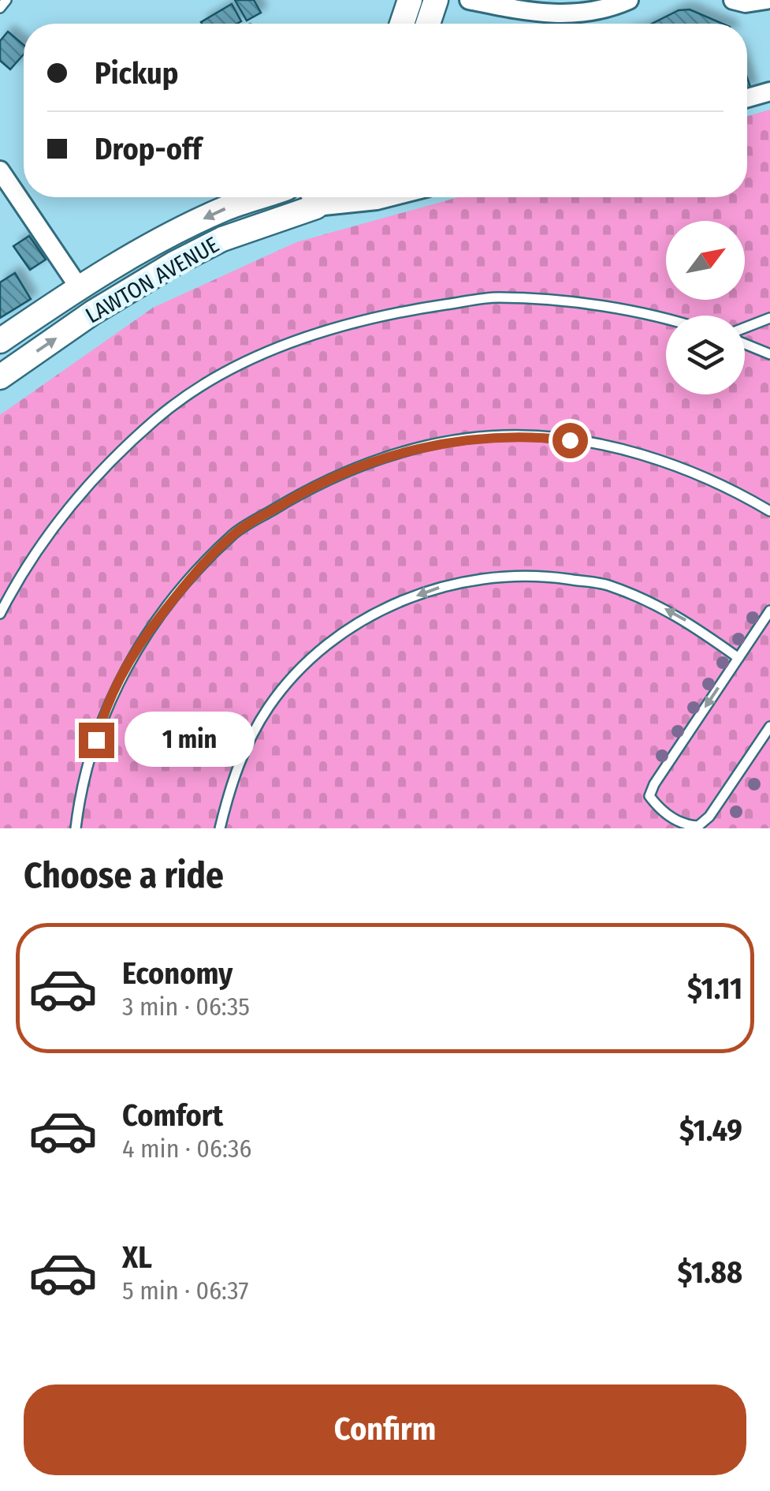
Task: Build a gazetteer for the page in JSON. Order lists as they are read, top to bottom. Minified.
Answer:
{"streets":{"main road":["LAWTON AVENUE"]},"north":"top right","page":{"banner":["Pickup","Drop-off"],"bubble":"1 min","heading":"Choose a ride","list":[{"name":"Economy","note":"3 min · 06:35","value":"$1.11"},{"name":"Comfort","note":"4 min · 06:36","value":"$1.49"},{"name":"XL","note":"5 min · 06:37","value":"$1.88"}],"buttons":"Confirm"}}
